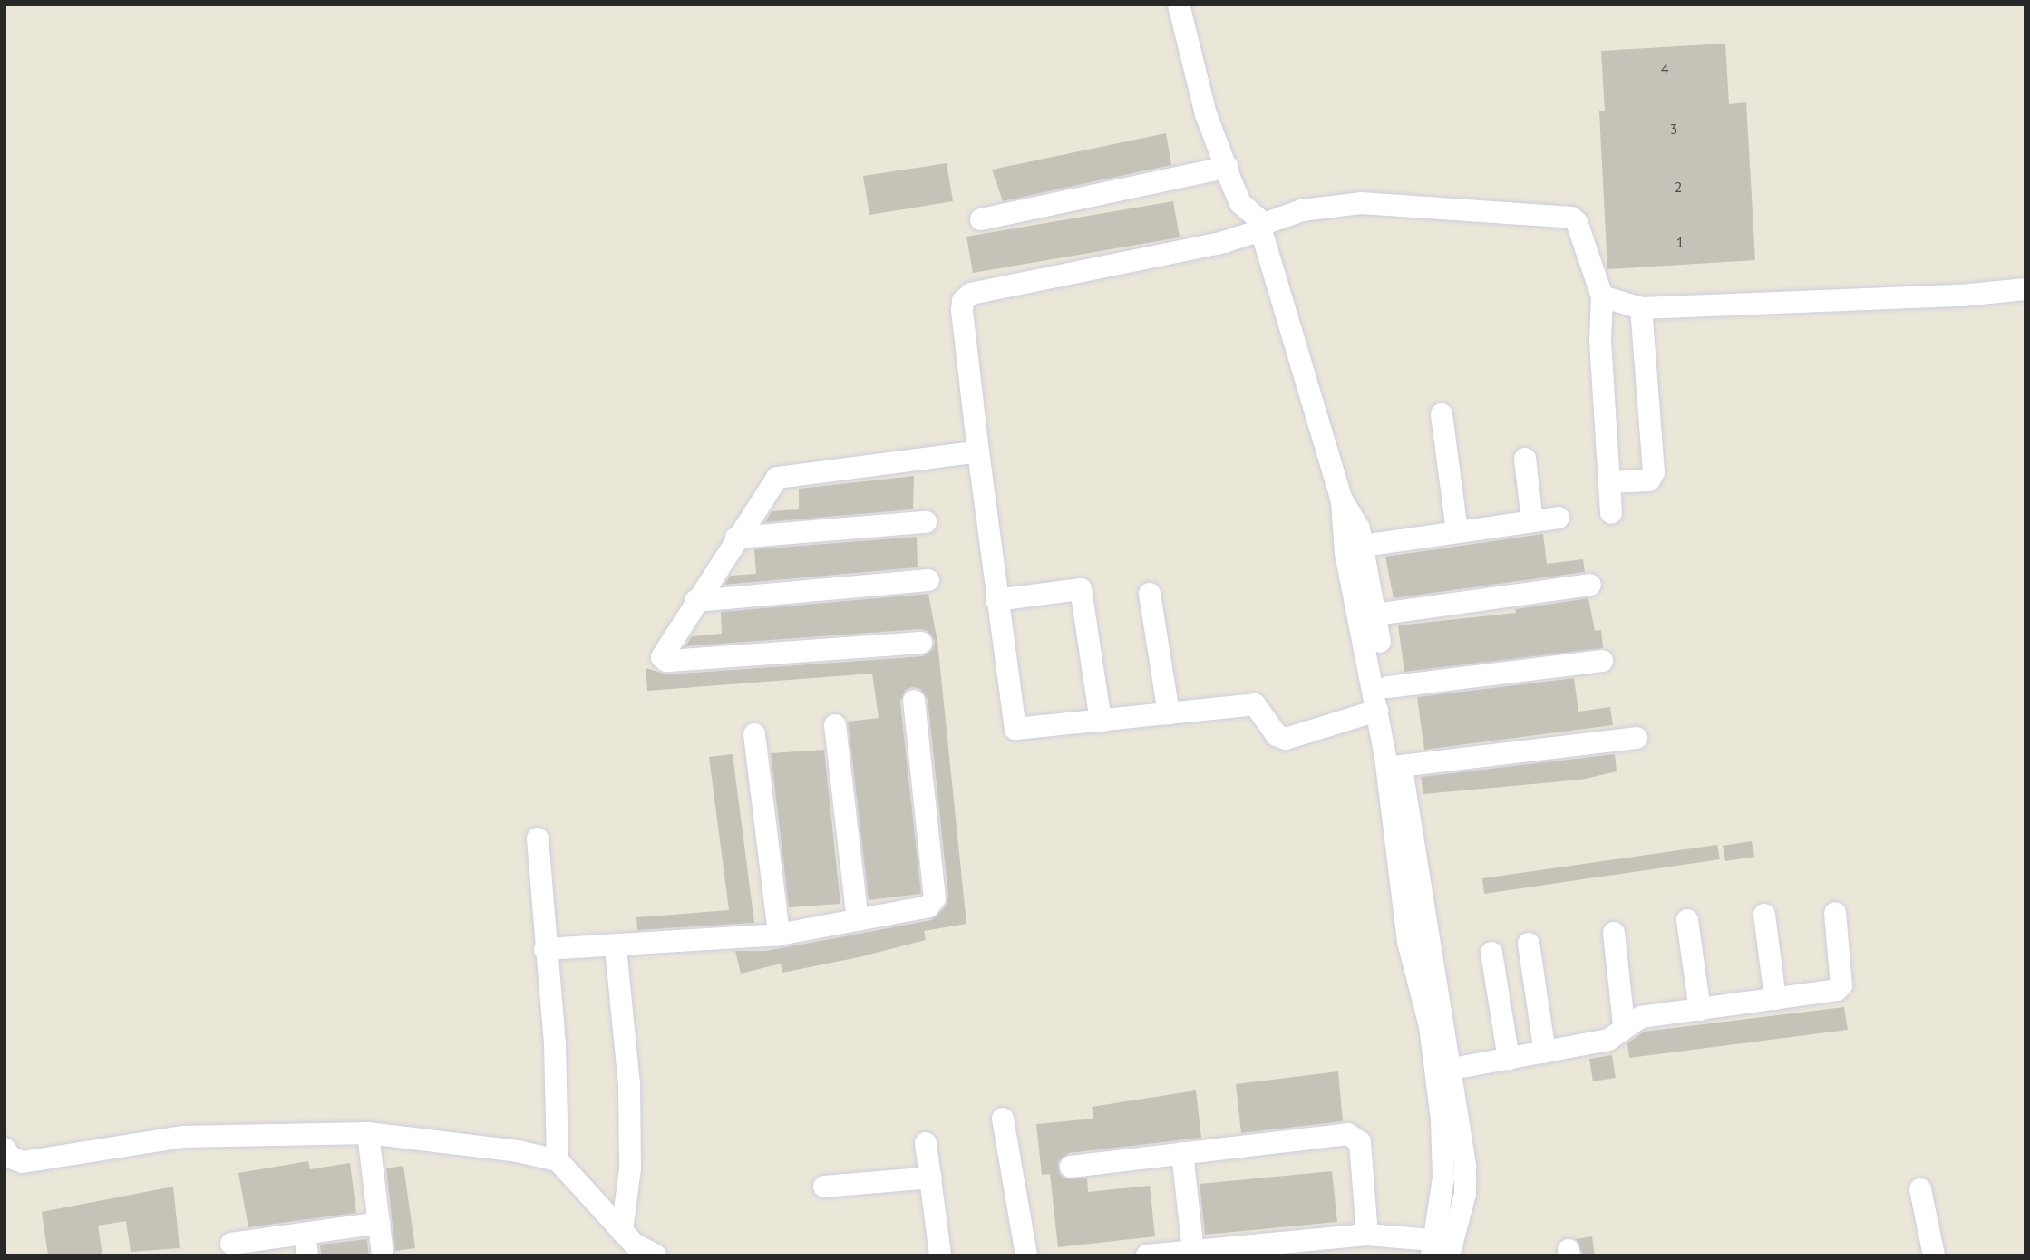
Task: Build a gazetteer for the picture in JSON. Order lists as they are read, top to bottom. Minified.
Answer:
{"house_numbers":["4","3","2","1"]}
